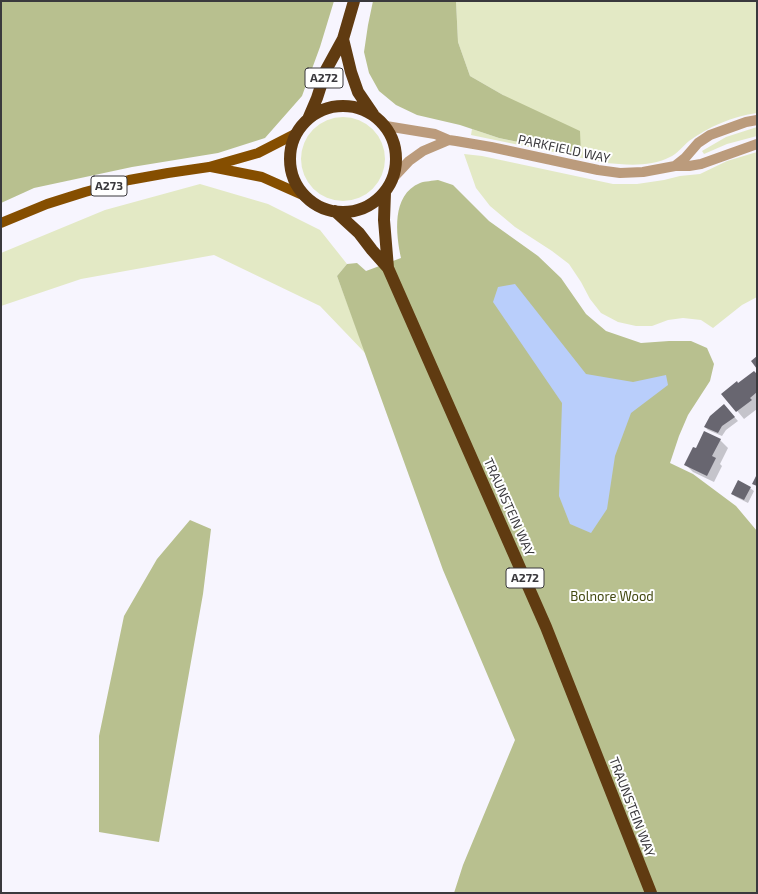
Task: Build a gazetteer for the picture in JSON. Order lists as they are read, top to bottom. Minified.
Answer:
{"streets":{"highway":["A272","TRAUNSTEIN WAY"],"main road":["A273"],"street":["PARKFIELD WAY"]},"crossings":[["A272","PARKFIELD WAY"],["A272","A273"],["A272","TRAUNSTEIN WAY"],["PARKFIELD WAY","A273"],["PARKFIELD WAY","TRAUNSTEIN WAY"],["A273","TRAUNSTEIN WAY"]],"parks":["Bolnore Wood"]}
